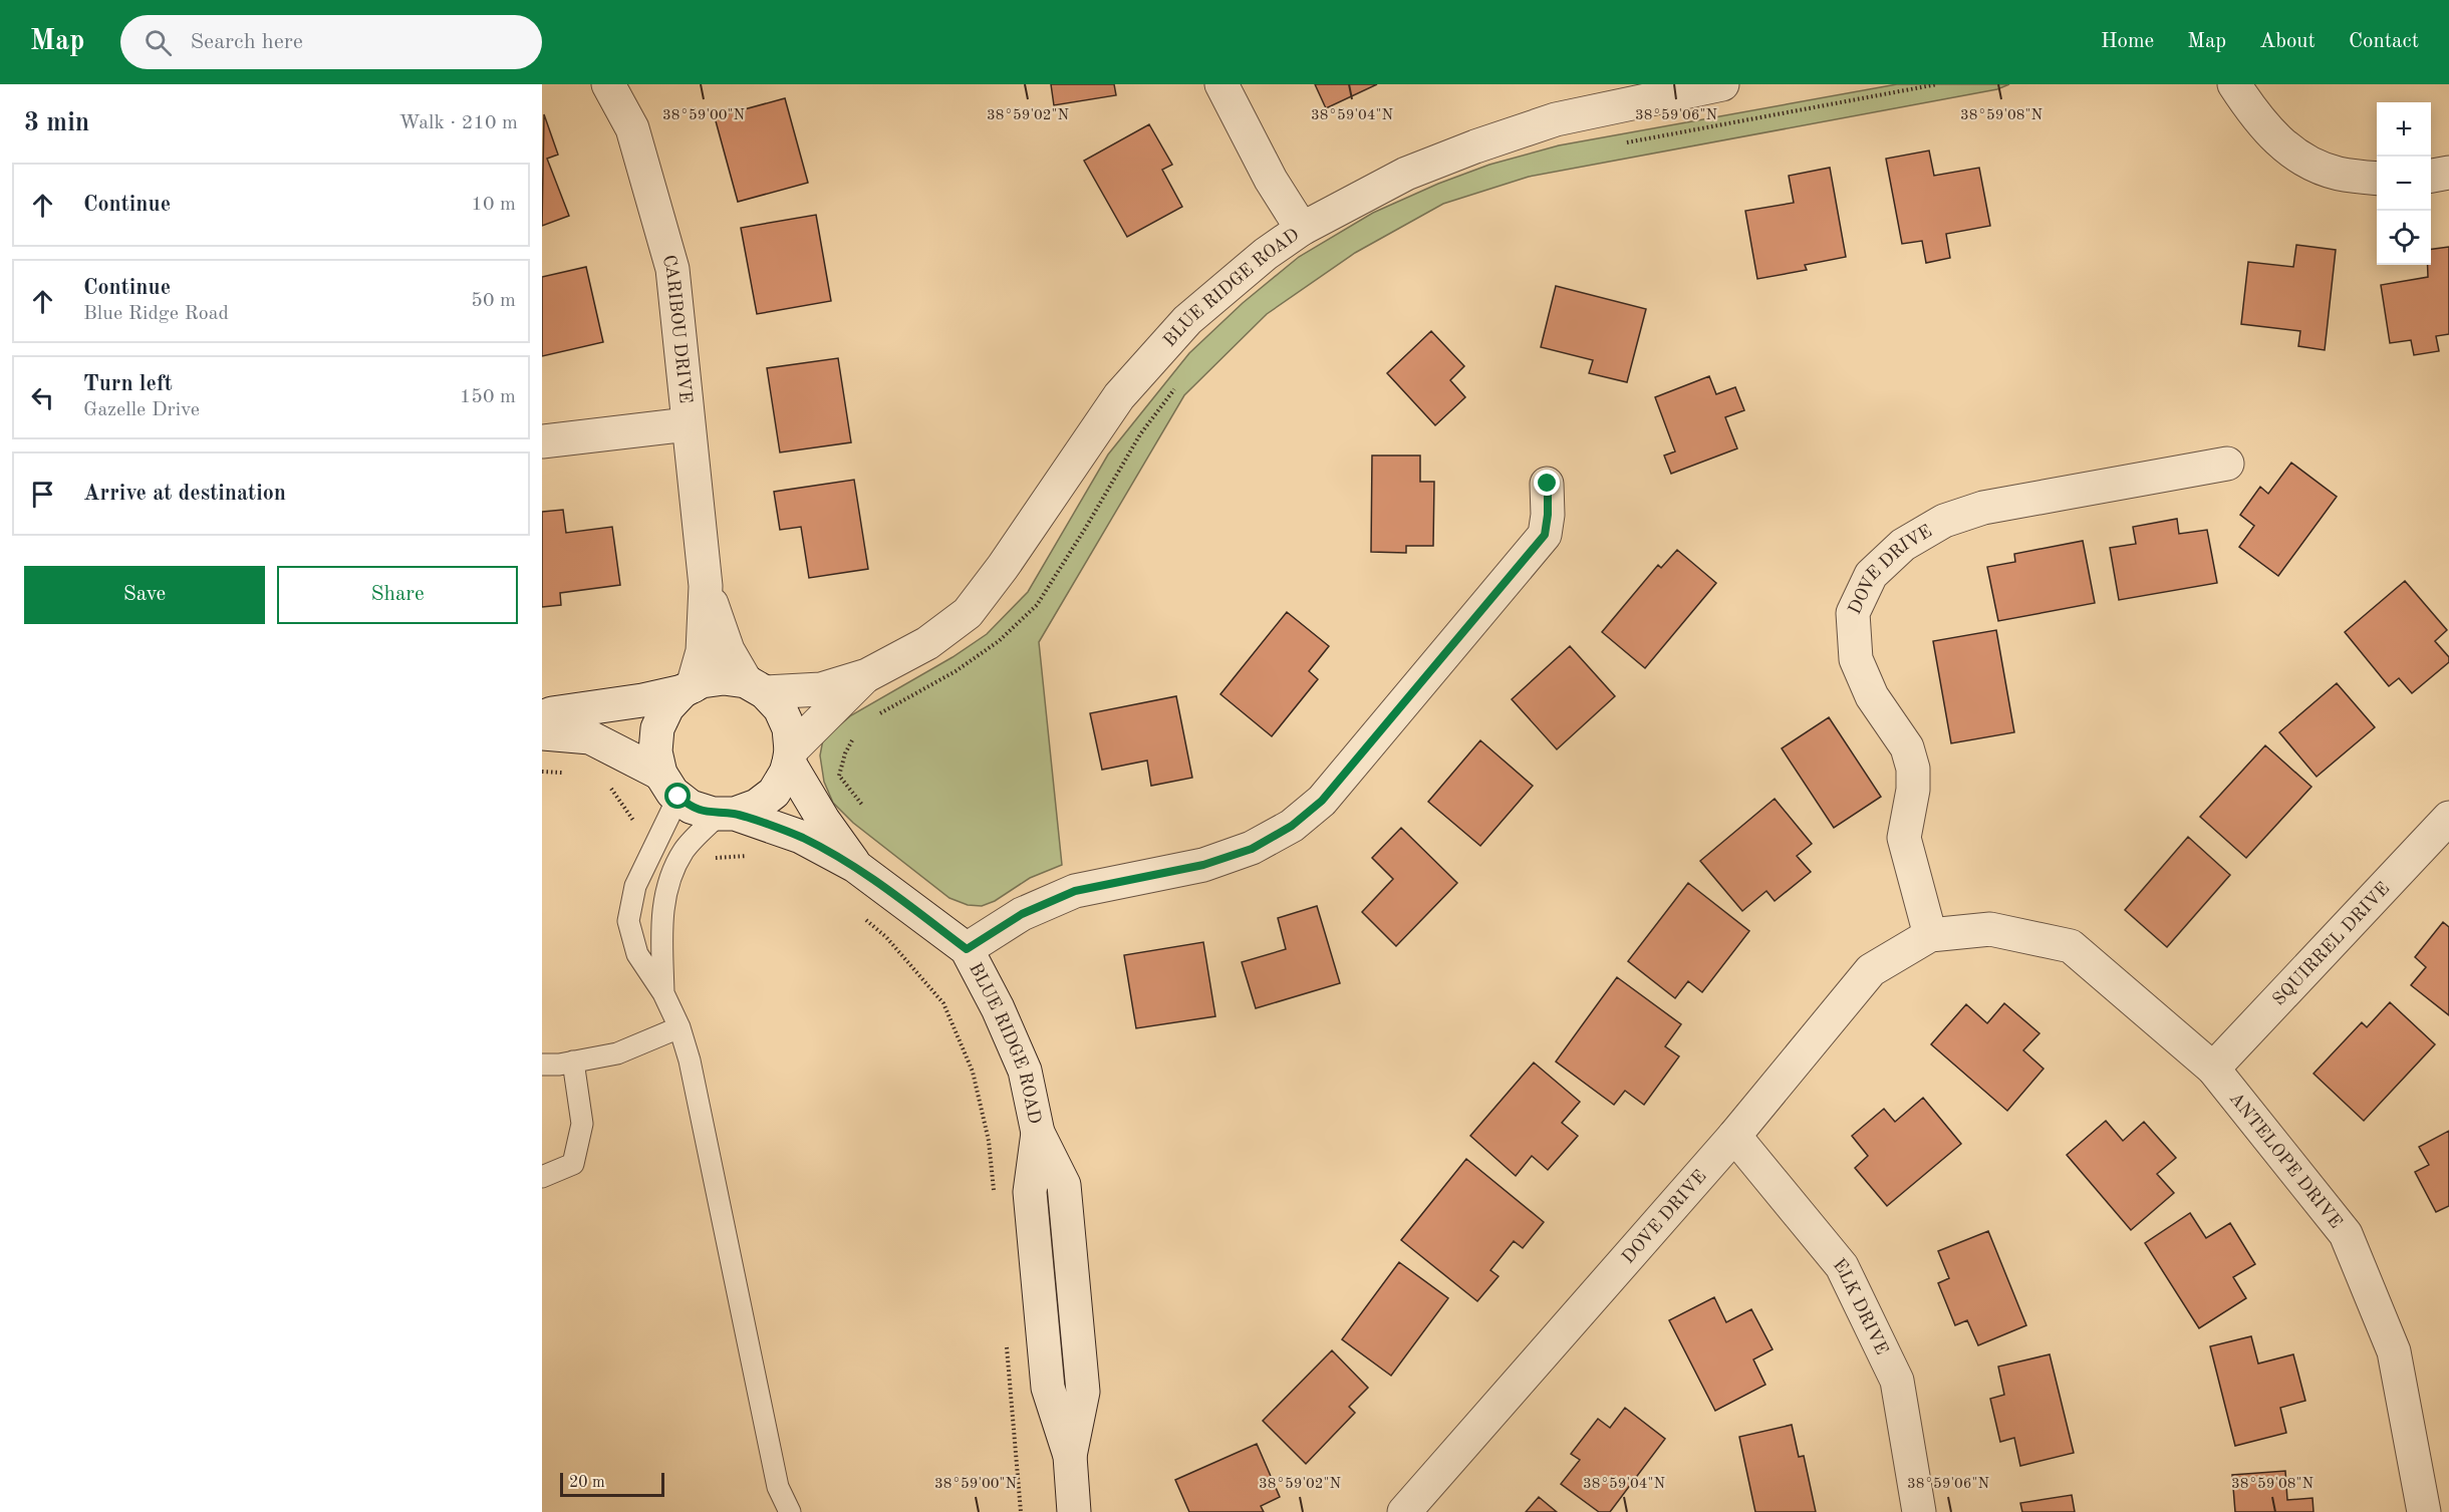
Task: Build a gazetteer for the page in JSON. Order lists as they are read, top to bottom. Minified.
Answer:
{"streets":{"street":["BLUE RIDGE ROAD","CARIBOU DRIVE","DOVE DRIVE","SQUIRREL DRIVE","ANTELOPE DRIVE","ELK DRIVE"]},"crossings":[["BLUE RIDGE ROAD","CARIBOU DRIVE"],["DOVE DRIVE","ANTELOPE DRIVE"],["DOVE DRIVE","ELK DRIVE"],["SQUIRREL DRIVE","ANTELOPE DRIVE"]],"scale_bar":"20 m","page":{"header":"Map","search":"Search here","nav":["Home","Map","About","Contact"],"heading":["3 min","Walk · 210 m"],"map_buttons":["+","−"],"list":[["Continue","10 m"],["Continue","Blue Ridge Road","50 m"],["Turn left","Gazelle Drive","150 m"],"Arrive at destination"],"buttons":["Save","Share"],"scale":"20 m"},"coordinates":["38°59'00\"N","38°59'02\"N","38°59'04\"N","38°59'06\"N","38°59'08\"N"]}
